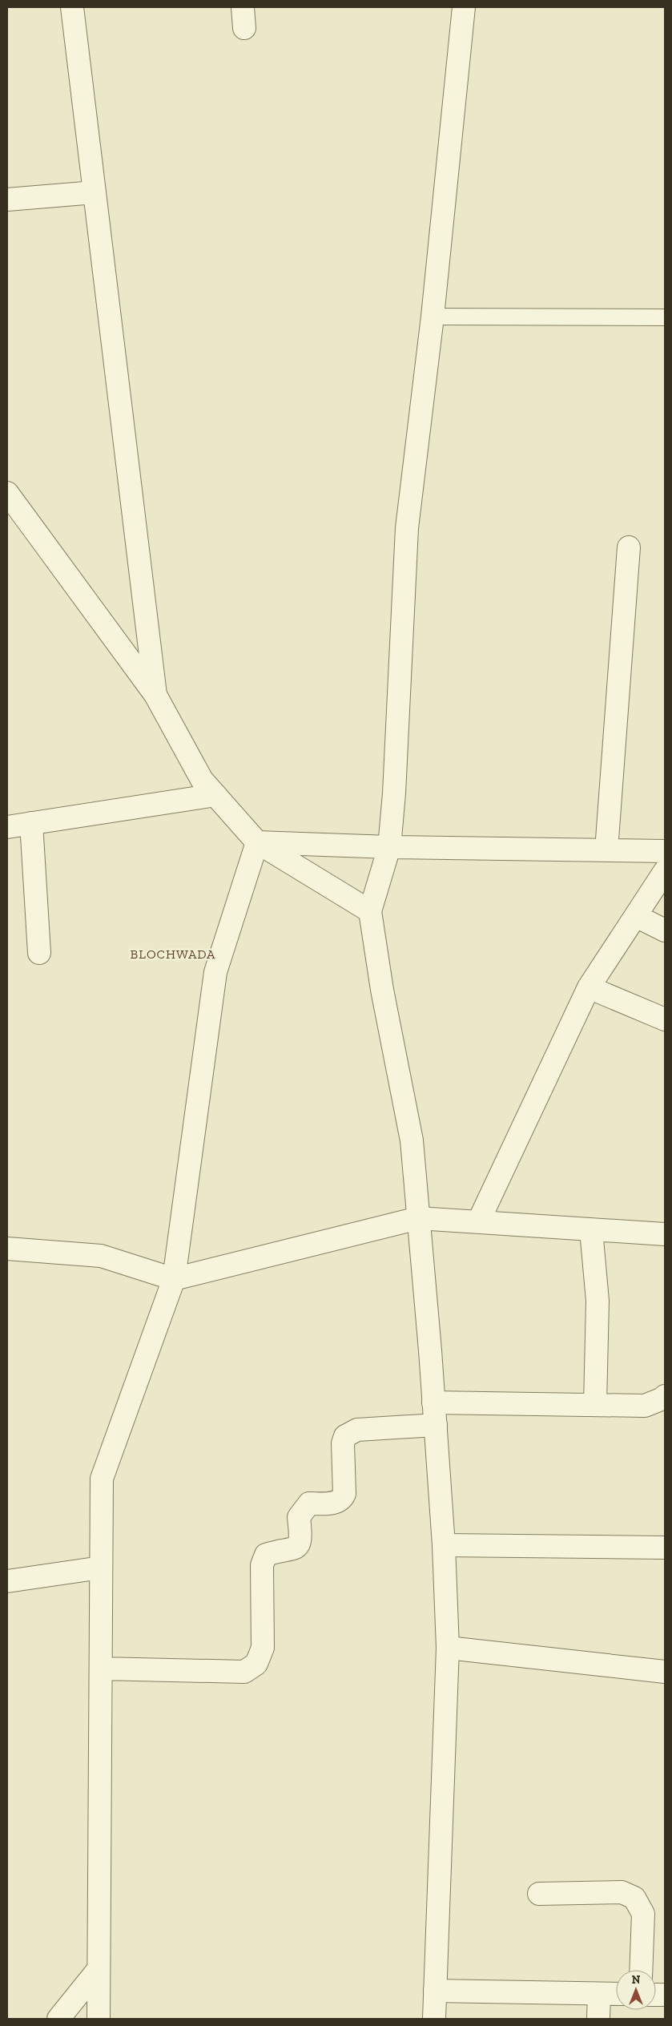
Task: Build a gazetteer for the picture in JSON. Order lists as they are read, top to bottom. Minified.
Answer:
{"districts":["BLOCHWADA"],"north":"top"}
